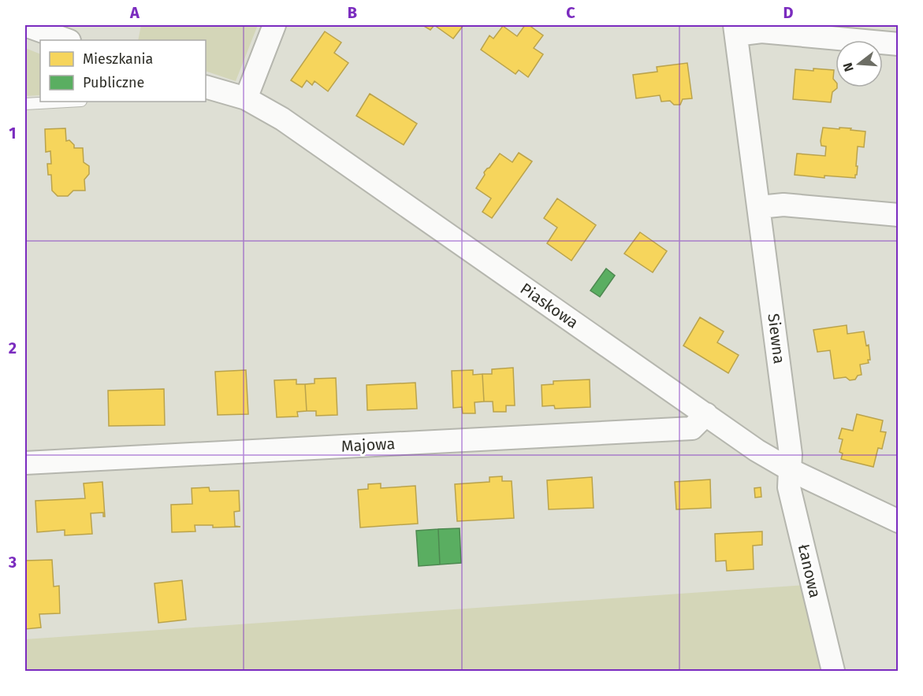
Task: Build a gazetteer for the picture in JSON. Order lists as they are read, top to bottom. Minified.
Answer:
{"streets":{"street":["Piaskowa","Siewna","Majowa","Łanowa"]},"crossings":[["Piaskowa","Siewna"],["Piaskowa","Majowa"],["Piaskowa","Łanowa"],["Siewna","Łanowa"]],"legend":["Mieszkania","Publiczne"],"north":"left","grid":{"columns":["A","B","C","D"],"rows":["1","2","3"]}}
